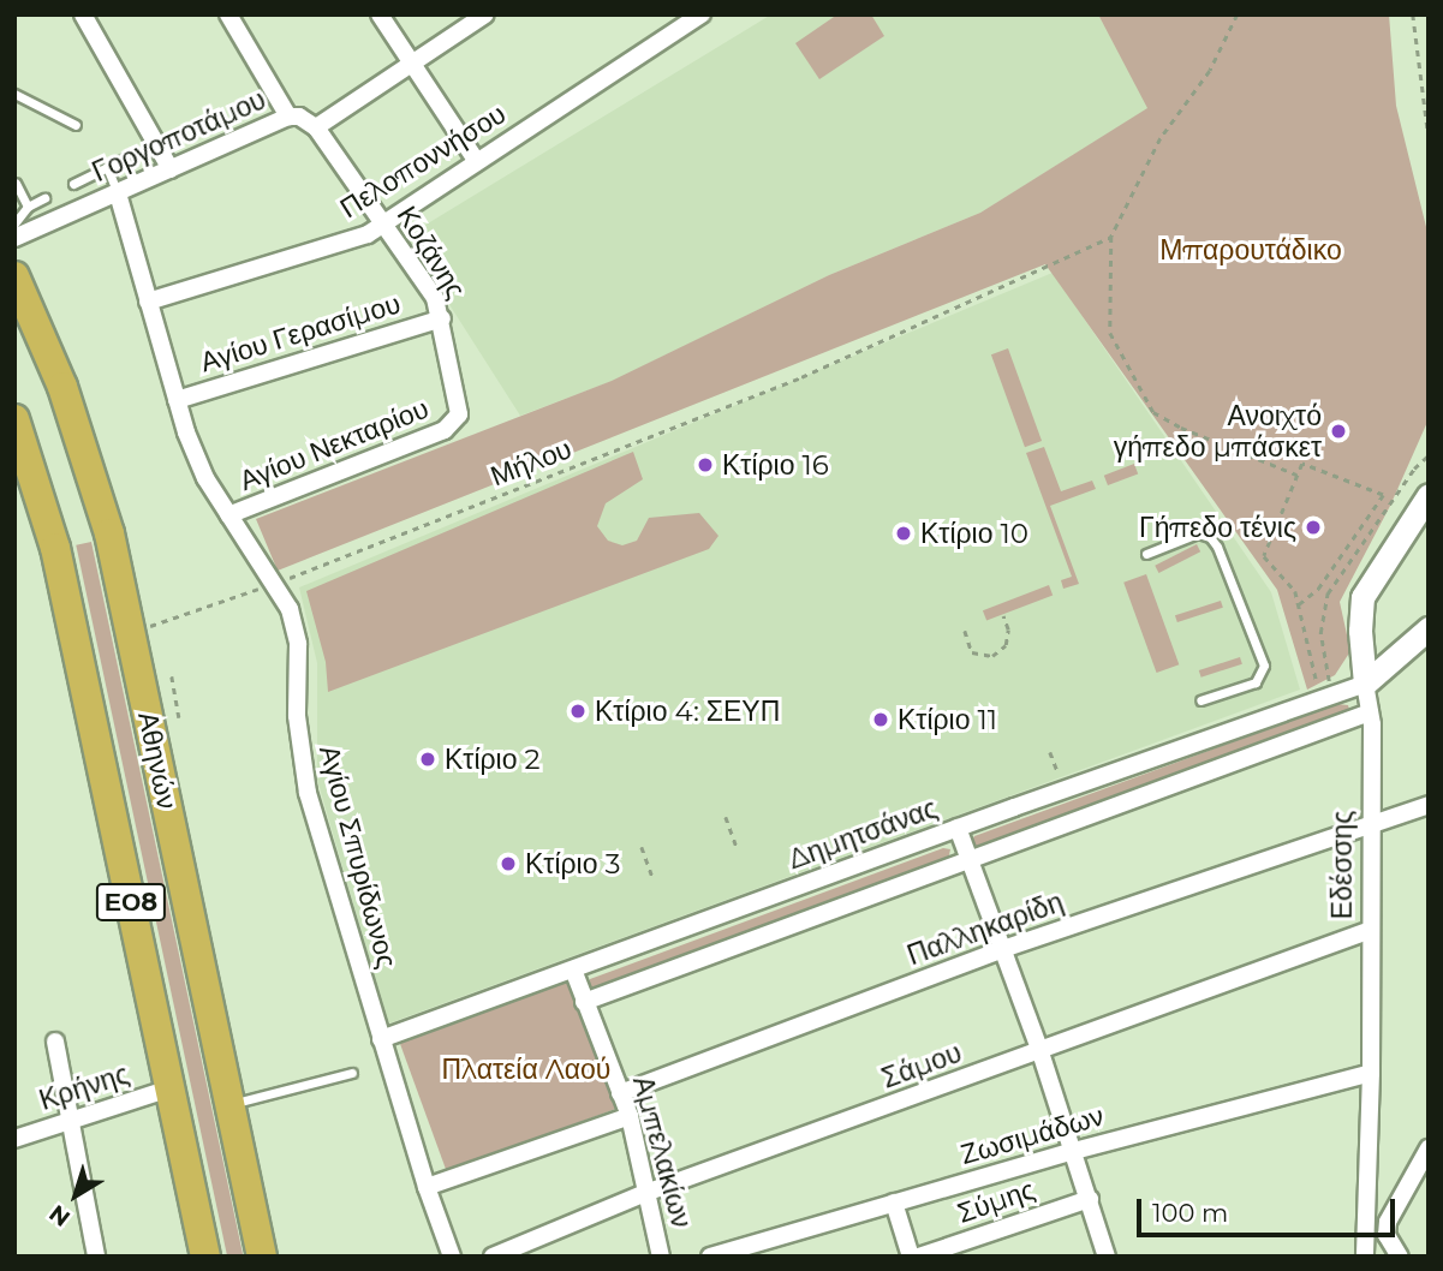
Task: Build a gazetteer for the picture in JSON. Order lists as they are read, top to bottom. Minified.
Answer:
{"streets":{"highway":["Αθηνών","ΕΟ8"],"street":["Γοργοποτάμου","Πελοποννήσου","Κοζάνης","Αγίου Γερασίμου","Αγίου Νεκταρίου","Δημητσάνας","Αγίου Σπυρίδωνος","Εδέσσης","Παλληκαρίδη","Σάμου","Κρήνης","Ζωσιμάδων","Αμπελακίων","Σύμης"],"path":["Μήλου"]},"crossings":[["Γοργοποτάμου","Κοζάνης"],["Γοργοποτάμου","Αγίου Σπυρίδωνος"],["Πελοποννήσου","Κοζάνης"],["Πελοποννήσου","Αγίου Σπυρίδωνος"],["Κοζάνης","Αγίου Γερασίμου"],["Κοζάνης","Αγίου Νεκταρίου"],["Αγίου Γερασίμου","Αγίου Σπυρίδωνος"],["Αγίου Νεκταρίου","Αγίου Σπυρίδωνος"],["Μήλου","Αθηνών"],["Μήλου","Αγίου Σπυρίδωνος"],["Αθηνών","Κρήνης"],["Δημητσάνας","Αγίου Σπυρίδωνος"],["Δημητσάνας","Εδέσσης"],["Δημητσάνας","Αμπελακίων"],["Εδέσσης","Παλληκαρίδη"],["Εδέσσης","Σάμου"],["Εδέσσης","Ζωσιμάδων"],["Παλληκαρίδη","Αμπελακίων"],["Σάμου","Αμπελακίων"]],"parks":["Μπαρουτάδικο","Πλατεία Λαού"],"places":["Ανοιχτό γήπεδο μπάσκετ","Κτίριο 16","Γήπεδο τένις","Κτίριο 10","Κτίριο 4: ΣΕΥΠ","Κτίριο 11","Κτίριο 2","Κτίριο 3"],"scale_bar":"100 m","north":"bottom left"}
